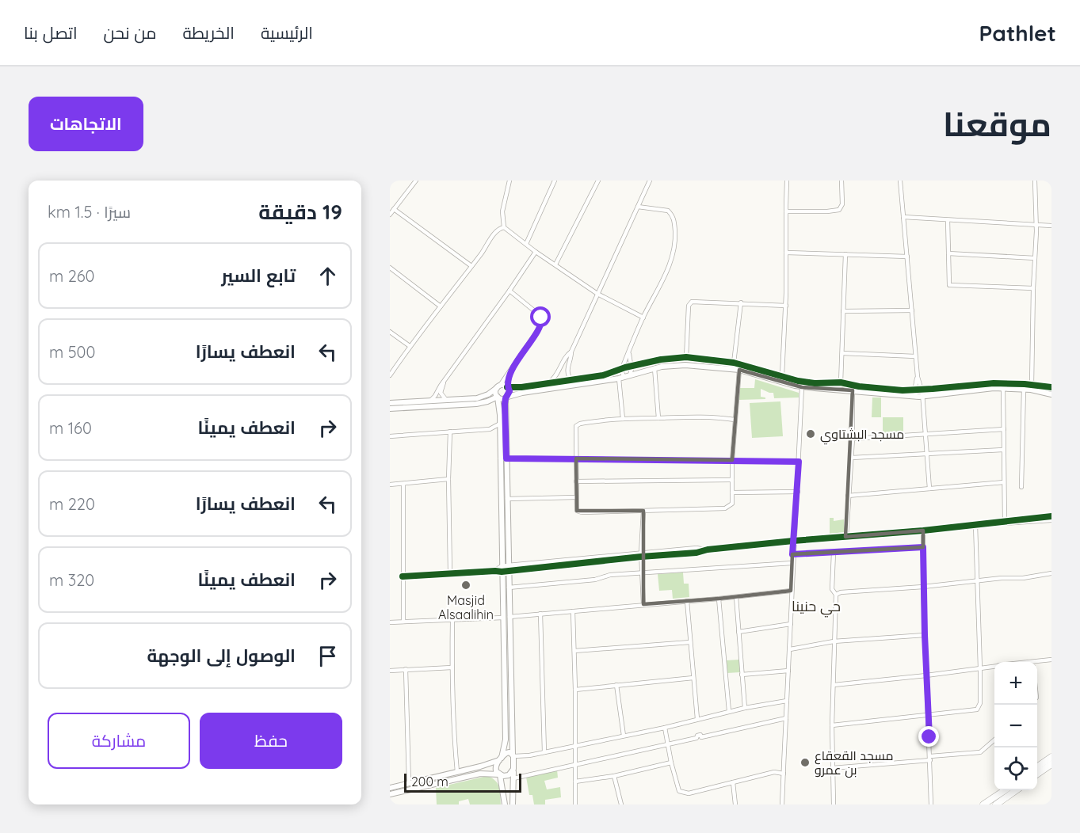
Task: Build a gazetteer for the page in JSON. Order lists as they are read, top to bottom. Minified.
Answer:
{"districts":["حي حنينا"],"places":["مسجد البشتاوي","Masjid Alsaalihin","مسجد القعقاع بن عمرو"],"scale_bar":"200 m","page":{"header":"Pathlet","nav":["الرئيسية","الخريطة","من نحن","اتصل بنا"],"title":"موقعنا","buttons":["الاتجاهات",["حفظ","مشاركة"]],"heading":["19 دقيقة","سيرًا · 1.5 km"],"list":[["تابع السير","260 m"],["انعطف يسارًا","500 m"],["انعطف يمينًا","160 m"],["انعطف يسارًا","220 m"],["انعطف يمينًا","320 m"],"الوصول إلى الوجهة"],"map_buttons":["+","−"],"scale":"200 m"}}
